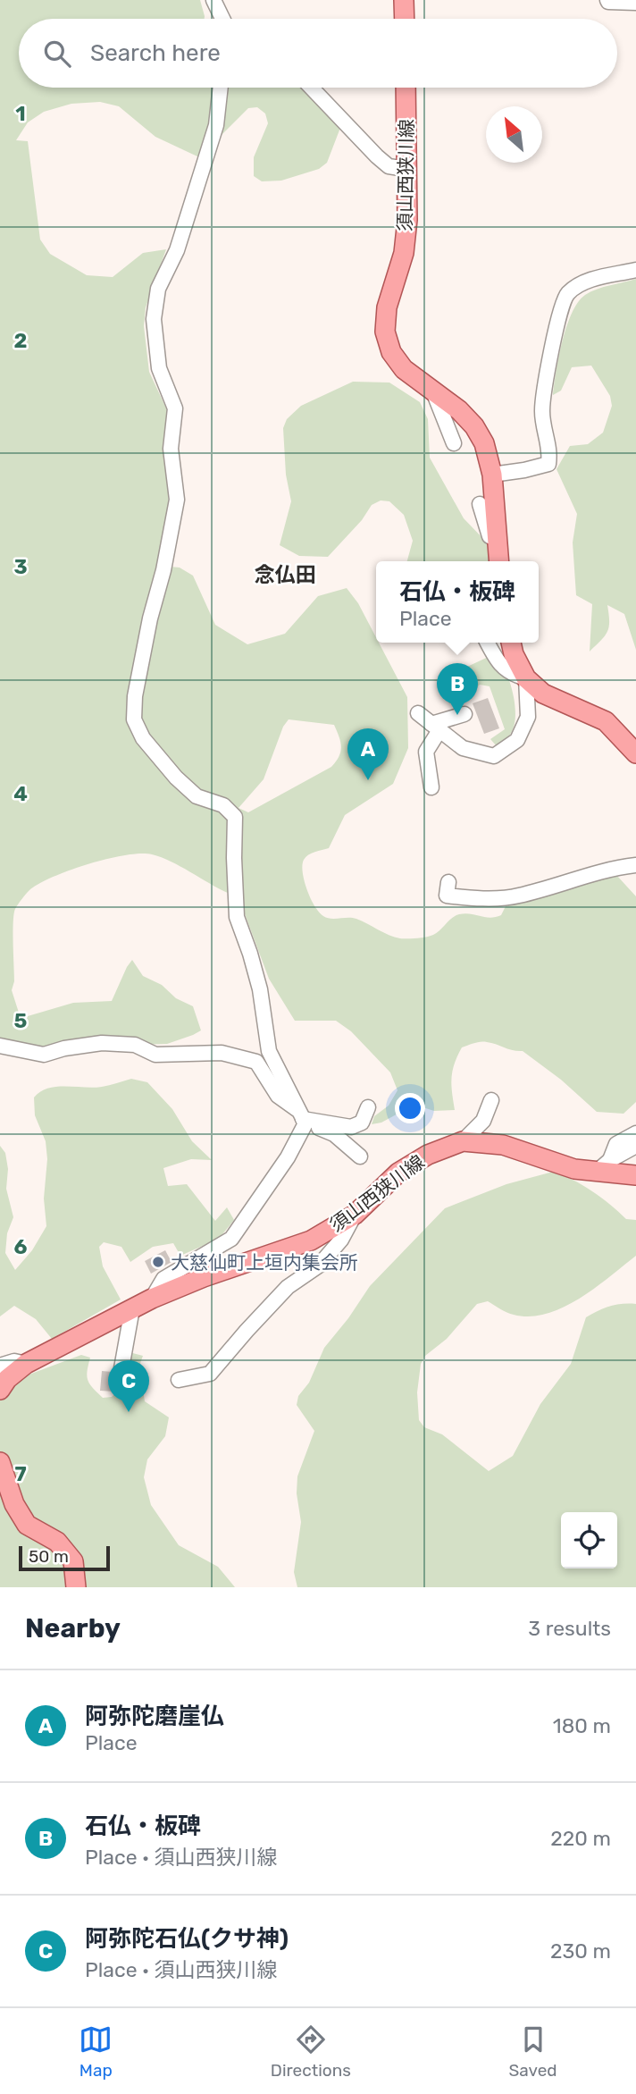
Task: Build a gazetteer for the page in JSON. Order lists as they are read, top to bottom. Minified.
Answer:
{"streets":{"main road":["須山西狭川線"]},"districts":["念仏田"],"places":["大慈仙町上垣内集会所"],"scale_bar":"50 m","north":"top left","page":{"search":"Search here","popup":["石仏・板碑","Place"],"pins":["B","A","C"],"scale":"50 m","heading":["Nearby","3 results"],"list":[{"mark":"A","name":"阿弥陀磨崖仏","note":"Place","value":"180 m"},{"mark":"B","name":"石仏・板碑","note":"Place · 須山西狭川線","value":"220 m"},{"mark":"C","name":"阿弥陀石仏(クサ神)","note":"Place · 須山西狭川線","value":"230 m"}],"nav":["Map","Directions","Saved"]},"grid":{"rows":["1","2","3","4","5","6","7"]}}
